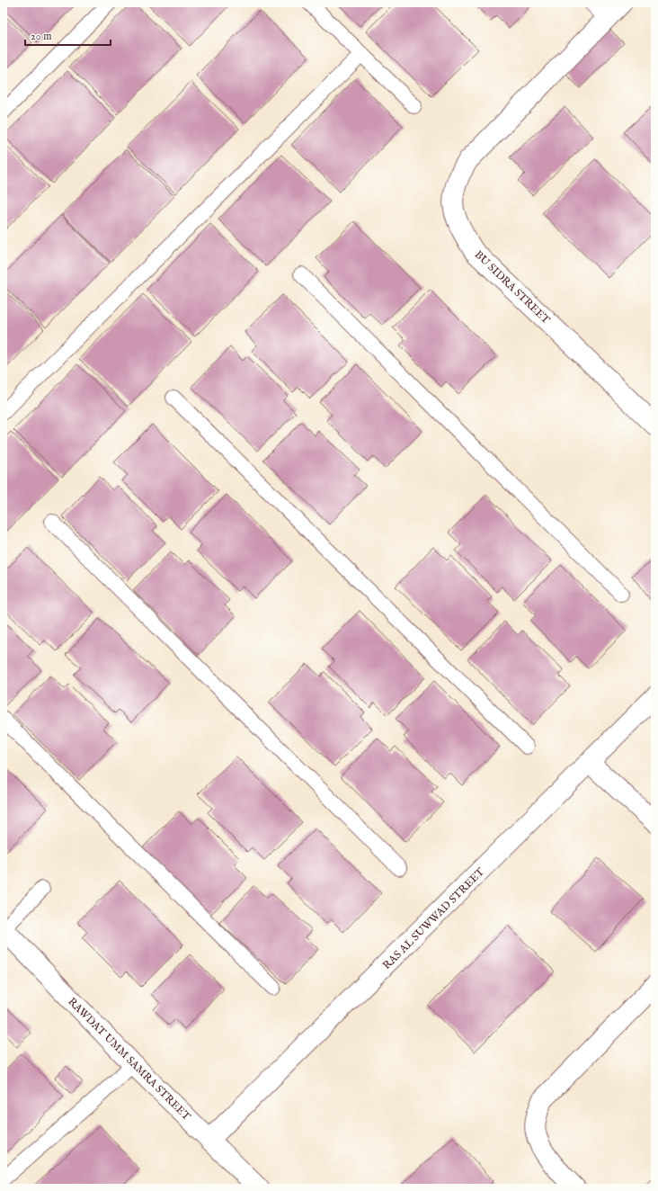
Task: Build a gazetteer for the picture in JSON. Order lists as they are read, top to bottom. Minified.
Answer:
{"streets":{"street":["BU SIDRA STREET","RAS AL SUWWAD STREET","RAWDAT UMM SAMRA STREET"]},"crossings":[["RAS AL SUWWAD STREET","RAWDAT UMM SAMRA STREET"]],"scale_bar":"20 m"}
